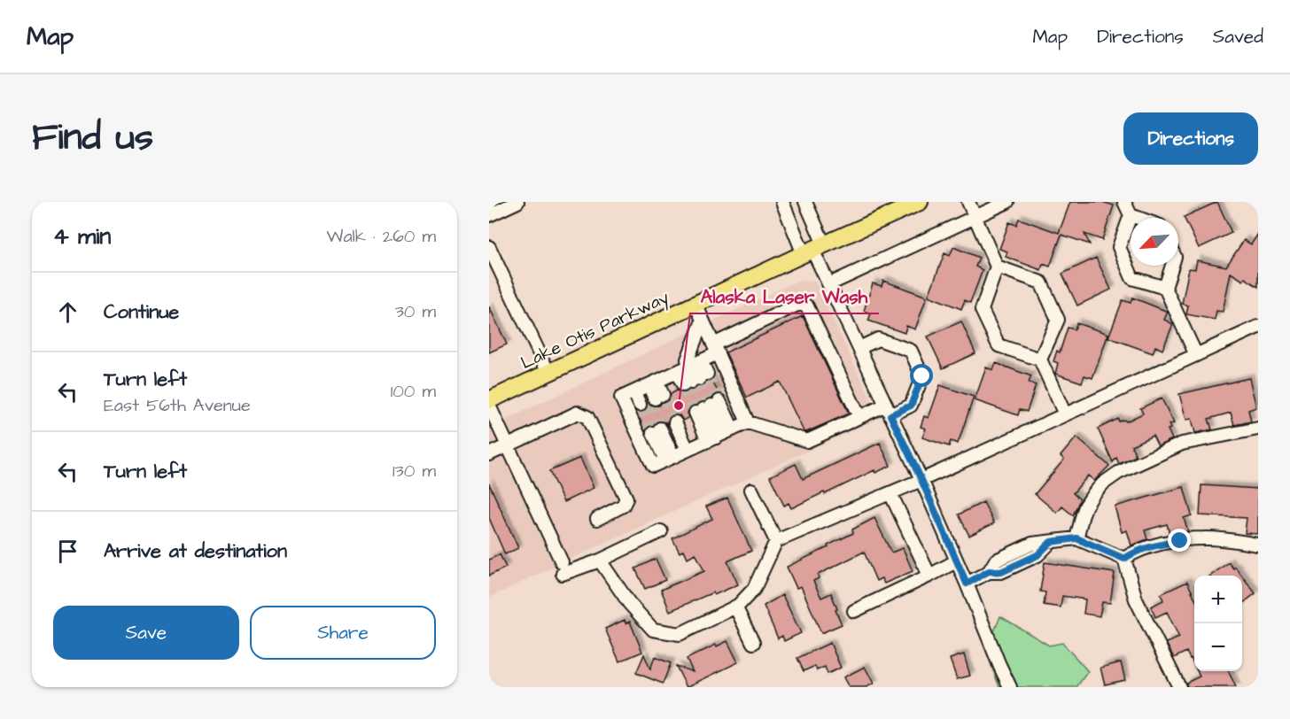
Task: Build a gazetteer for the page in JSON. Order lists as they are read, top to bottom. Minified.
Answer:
{"streets":{"main road":["Lake Otis Parkway"]},"places":["Alaska Laser Wash"],"north":"bottom left","page":{"header":"Map","nav":["Map","Directions","Saved"],"title":"Find us","buttons":["Directions",["Save","Share"]],"heading":["4 min","Walk · 260 m"],"list":[["Continue","30 m"],["Turn left","East 56th Avenue","100 m"],["Turn left","130 m"],"Arrive at destination"],"map_buttons":["+","−"]}}
